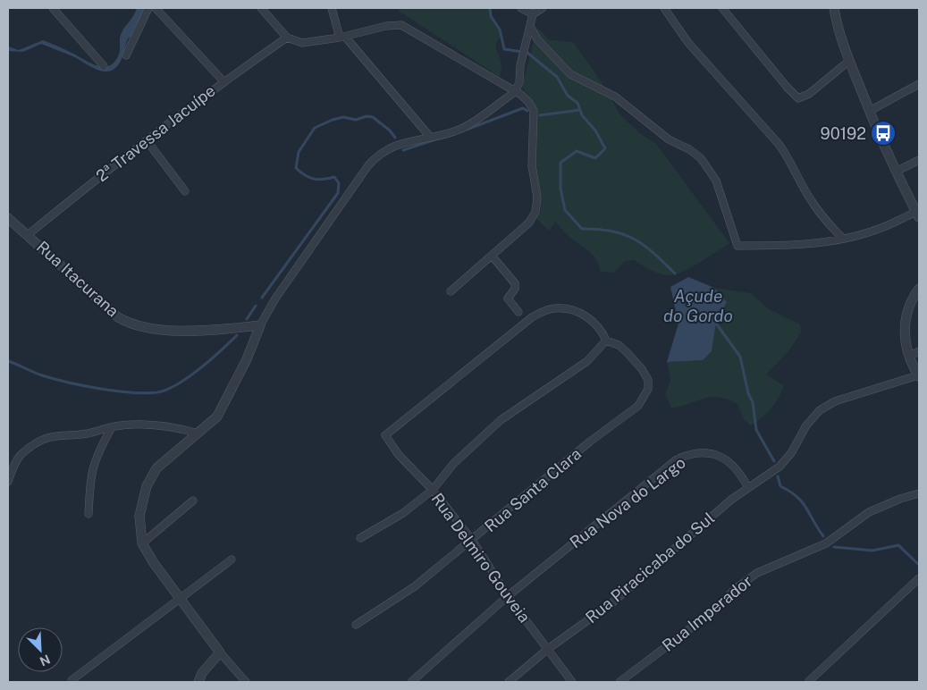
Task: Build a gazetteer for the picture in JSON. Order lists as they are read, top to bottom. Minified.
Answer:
{"streets":{"street":["2ª Travessa Jacuípe","Rua Itacurana","Rua Santa Clara","Rua Nova do Largo","Rua Delmiro Gouveia","Rua Piracicaba do Sul","Rua Imperador"]},"crossings":[["2ª Travessa Jacuípe","Rua Itacurana"],["Rua Santa Clara","Rua Delmiro Gouveia"],["Rua Nova do Largo","Rua Delmiro Gouveia"],["Rua Nova do Largo","Rua Piracicaba do Sul"],["Rua Delmiro Gouveia","Rua Piracicaba do Sul"]],"water":["Açude do Gordo"],"places":{"bus stop":["90192"]},"north":"bottom right"}
